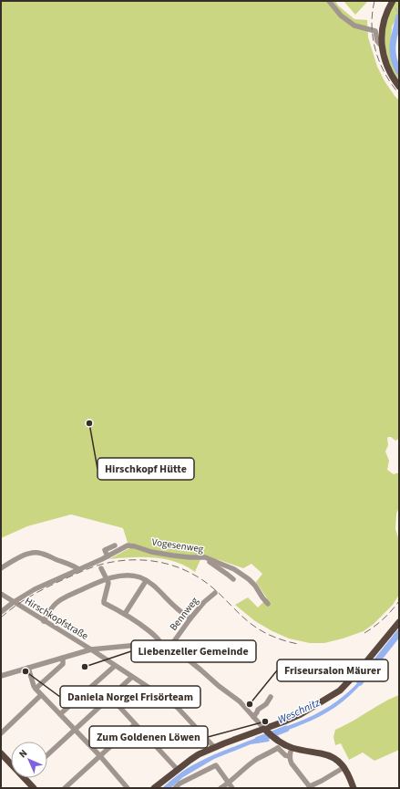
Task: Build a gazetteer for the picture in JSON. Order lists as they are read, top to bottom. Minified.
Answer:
{"streets":{"street":["Vogesenweg","Bennweg","Hirschkopfstraße"]},"water":["Weschnitz"],"places":["Hirschkopf Hütte","Liebenzeller Gemeinde","Daniela Norgel Frisörteam","Friseursalon Mäurer","Zum Goldenen Löwen"],"north":"top left"}
